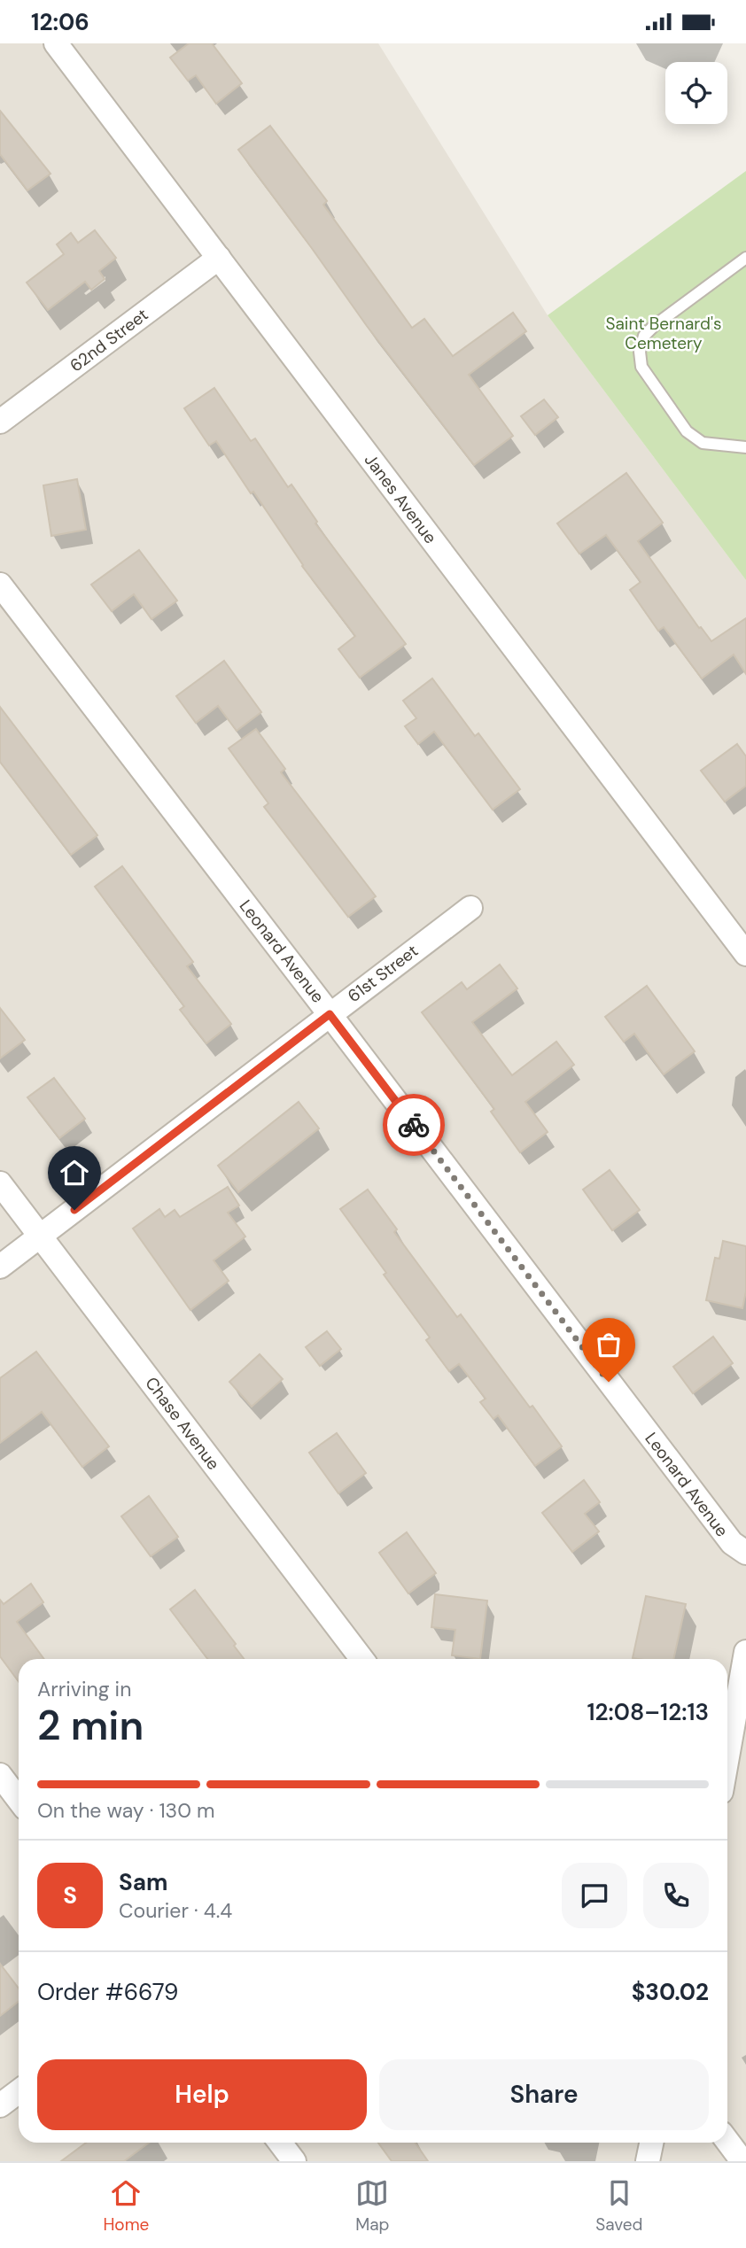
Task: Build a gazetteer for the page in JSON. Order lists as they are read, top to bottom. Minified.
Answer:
{"streets":{"street":["62nd Street","Janes Avenue","Leonard Avenue","61st Street","Chase Avenue"]},"crossings":[["62nd Street","Janes Avenue"],["Leonard Avenue","61st Street"],["61st Street","Chase Avenue"]],"parks":["Saint Bernard's Cemetery"],"page":{"status":"12:06","heading":["2 min","Arriving in","12:08–12:13"],"panel":["Sam","Courier · 4.4","Order #6679","$30.02"],"bar":"On the way · 130 m","round":"S","buttons":["Help","Share"],"tabs":["Home","Map","Saved"]}}
